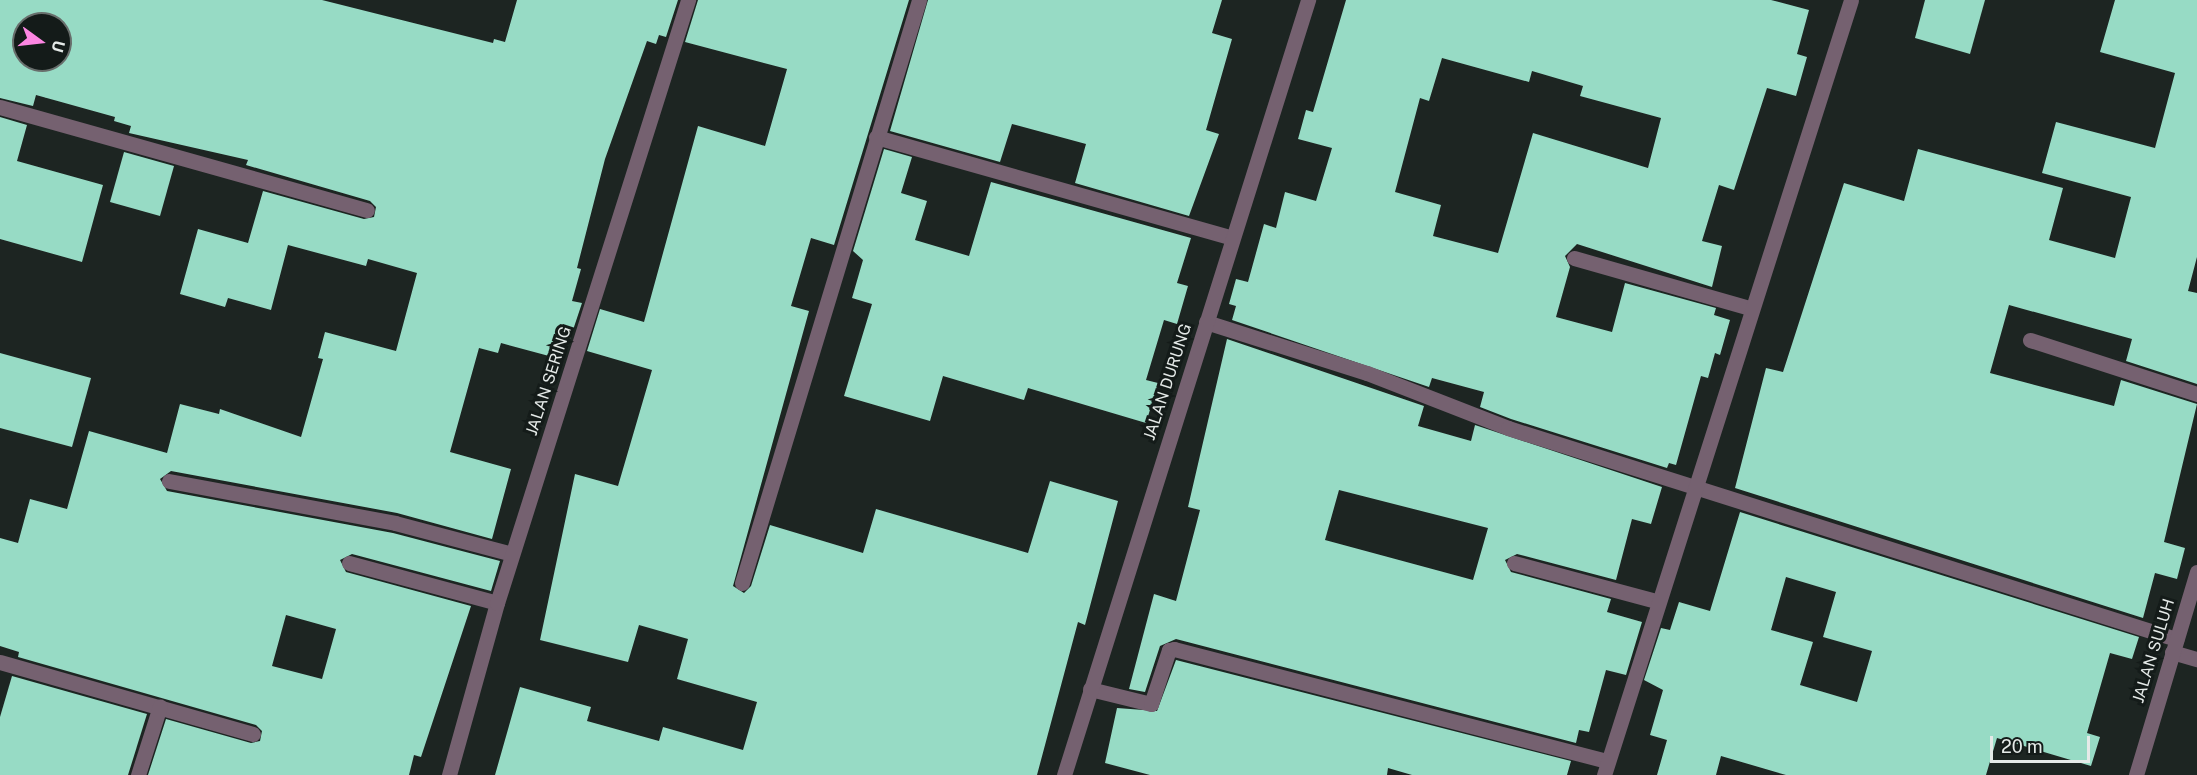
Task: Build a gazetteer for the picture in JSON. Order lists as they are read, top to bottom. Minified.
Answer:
{"streets":{"street":["JALAN SERING","JALAN DURUNG","JALAN SULUH"]},"scale_bar":"20 m","north":"right"}
